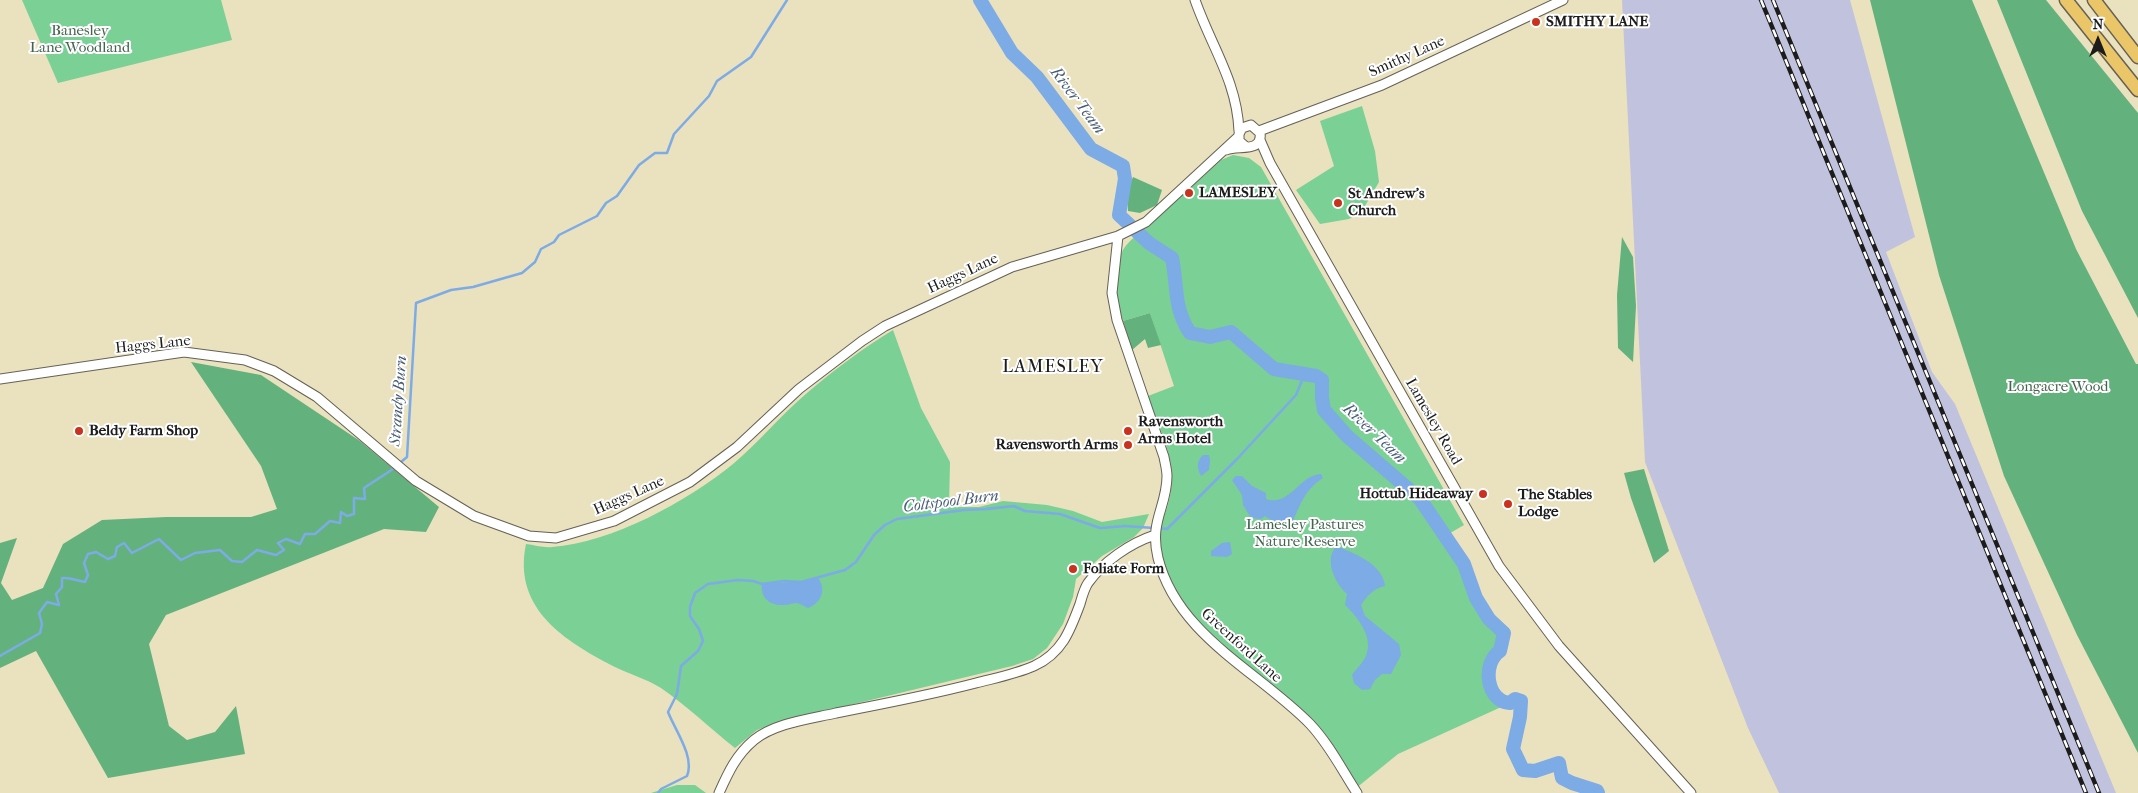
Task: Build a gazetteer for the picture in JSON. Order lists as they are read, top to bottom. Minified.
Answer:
{"streets":{"street":["Smithy Lane","Haggs Lane","Lamesley Road","Greenford Lane"]},"crossings":[["Smithy Lane","Haggs Lane"],["Smithy Lane","Lamesley Road"],["Haggs Lane","Lamesley Road"],["Haggs Lane","Greenford Lane"]],"districts":["LAMESLEY"],"water":["River Team","Strandy Burn","Coltspool Burn"],"parks":["Banesley Lane Woodland","Longacre Wood","Lamesley Pastures Nature Reserve"],"places":["SMITHY LANE","LAMESLEY","St Andrew's Church","Beldy Farm Shop","Ravensworth Arms Hotel","Ravensworth Arms","Hottub Hideaway","The Stables Lodge","Foliate Form"],"north":"top"}
